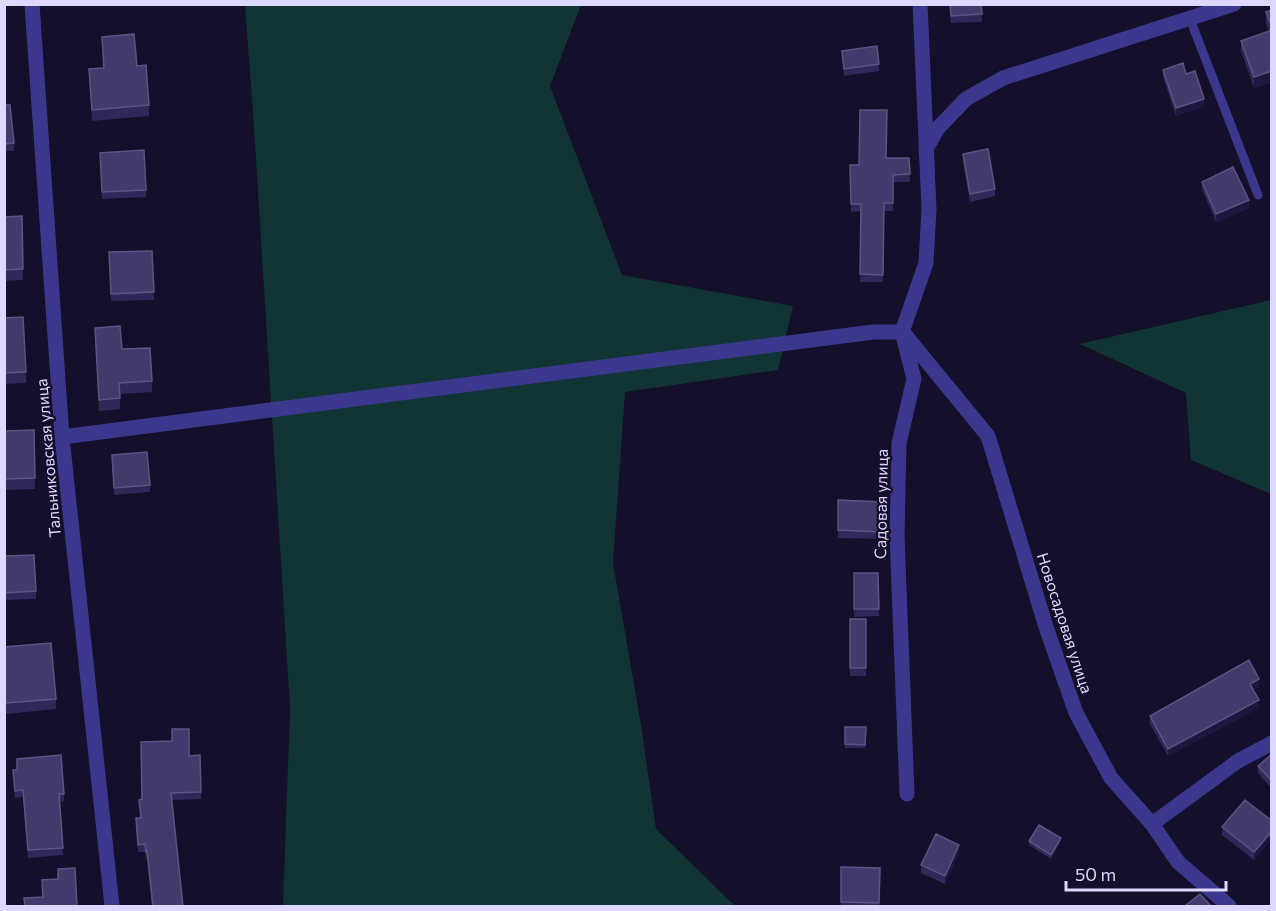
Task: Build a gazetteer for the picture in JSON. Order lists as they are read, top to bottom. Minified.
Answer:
{"streets":{"street":["Тальниковская улица","Садовая улица","Новосадовая улица"]},"crossings":[["Садовая улица","Новосадовая улица"]],"scale_bar":"50 m"}
